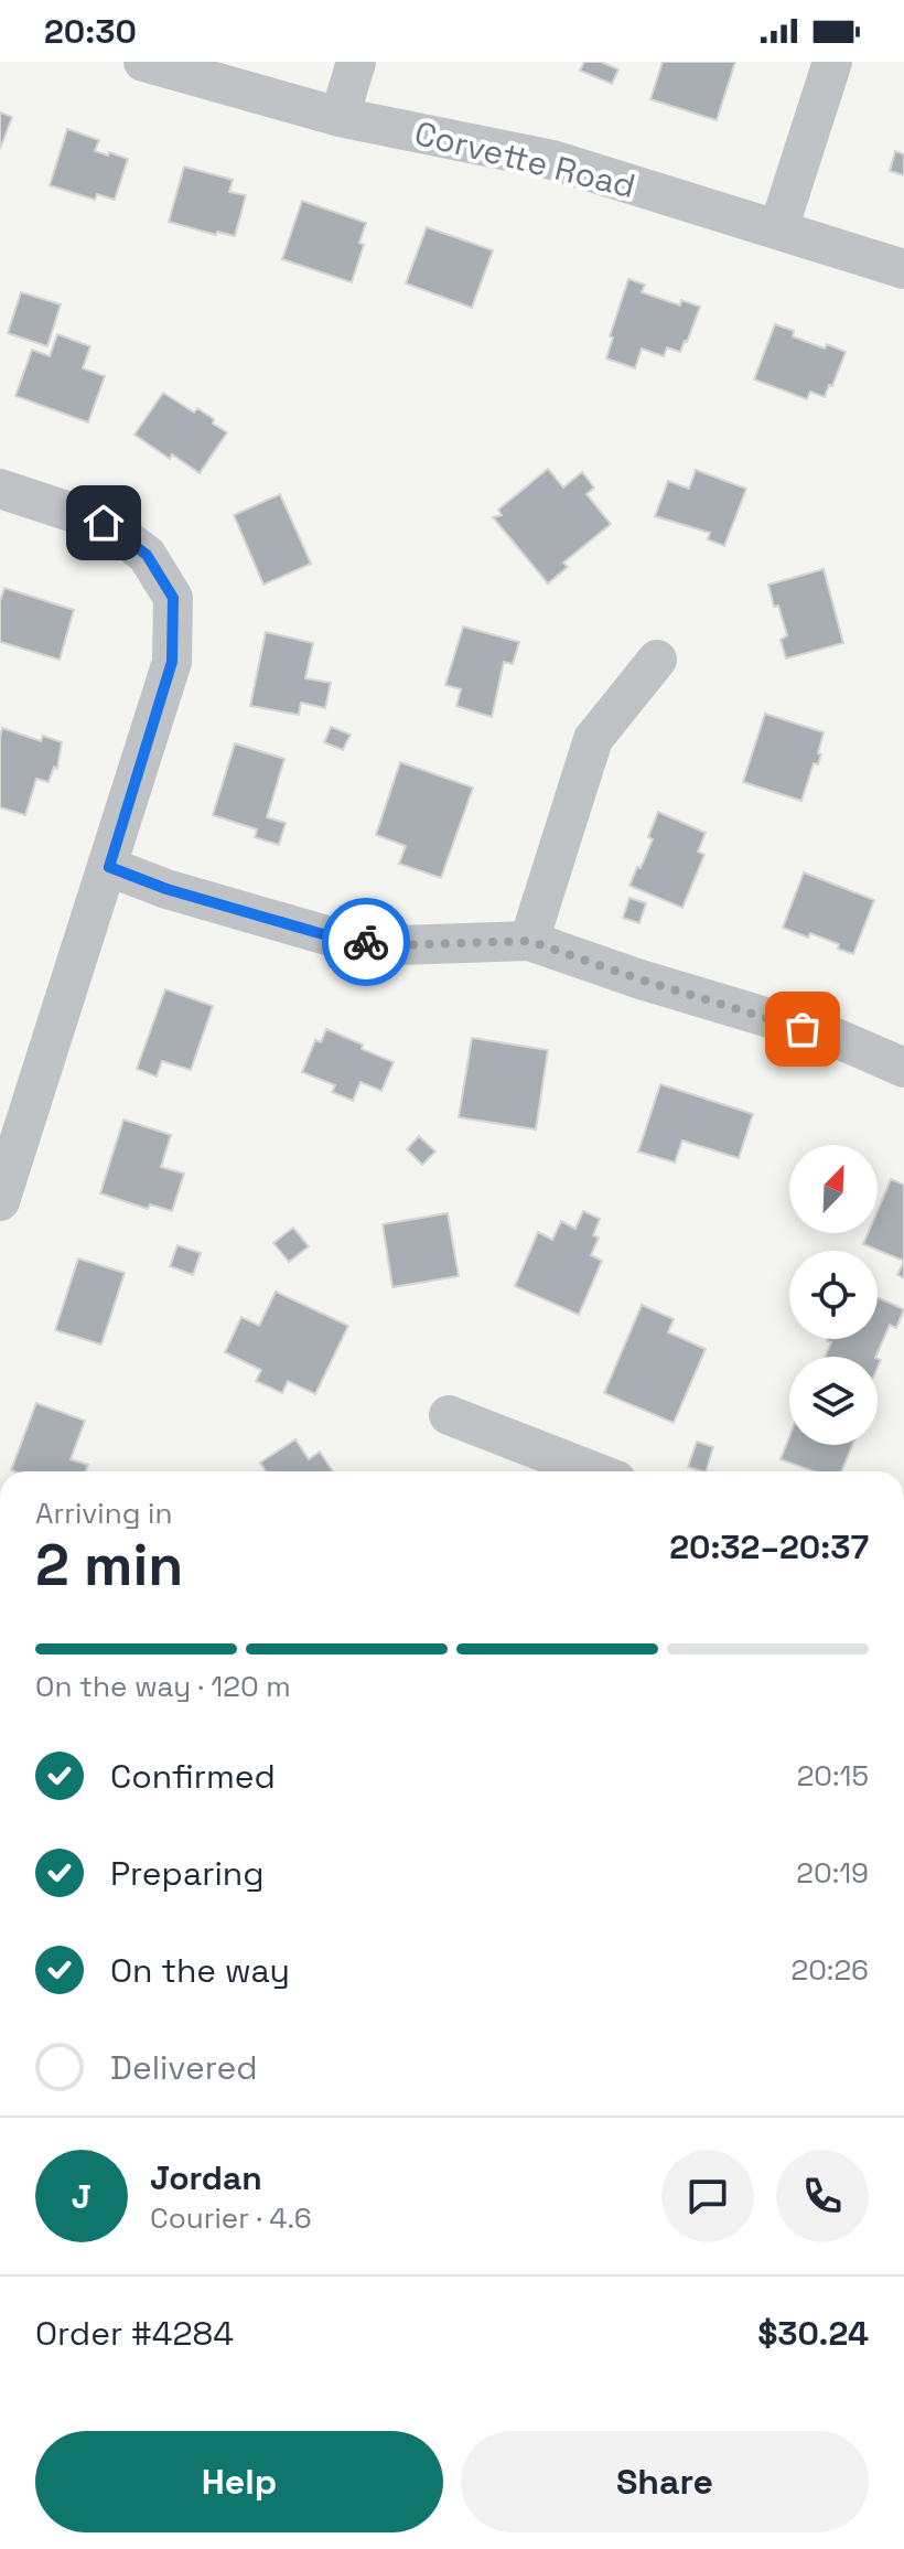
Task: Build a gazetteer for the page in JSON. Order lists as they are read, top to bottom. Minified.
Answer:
{"streets":{"street":["Corvette Road"]},"north":"top right","page":{"status":"20:30","heading":["2 min","Arriving in","20:32–20:37"],"panel":["Jordan","Courier · 4.6","Order #4284","$30.24"],"bar":"On the way · 120 m","list":[["Confirmed","20:15"],["Preparing","20:19"],["On the way","20:26"],"Delivered"],"round":"J","buttons":["Help","Share"]}}
